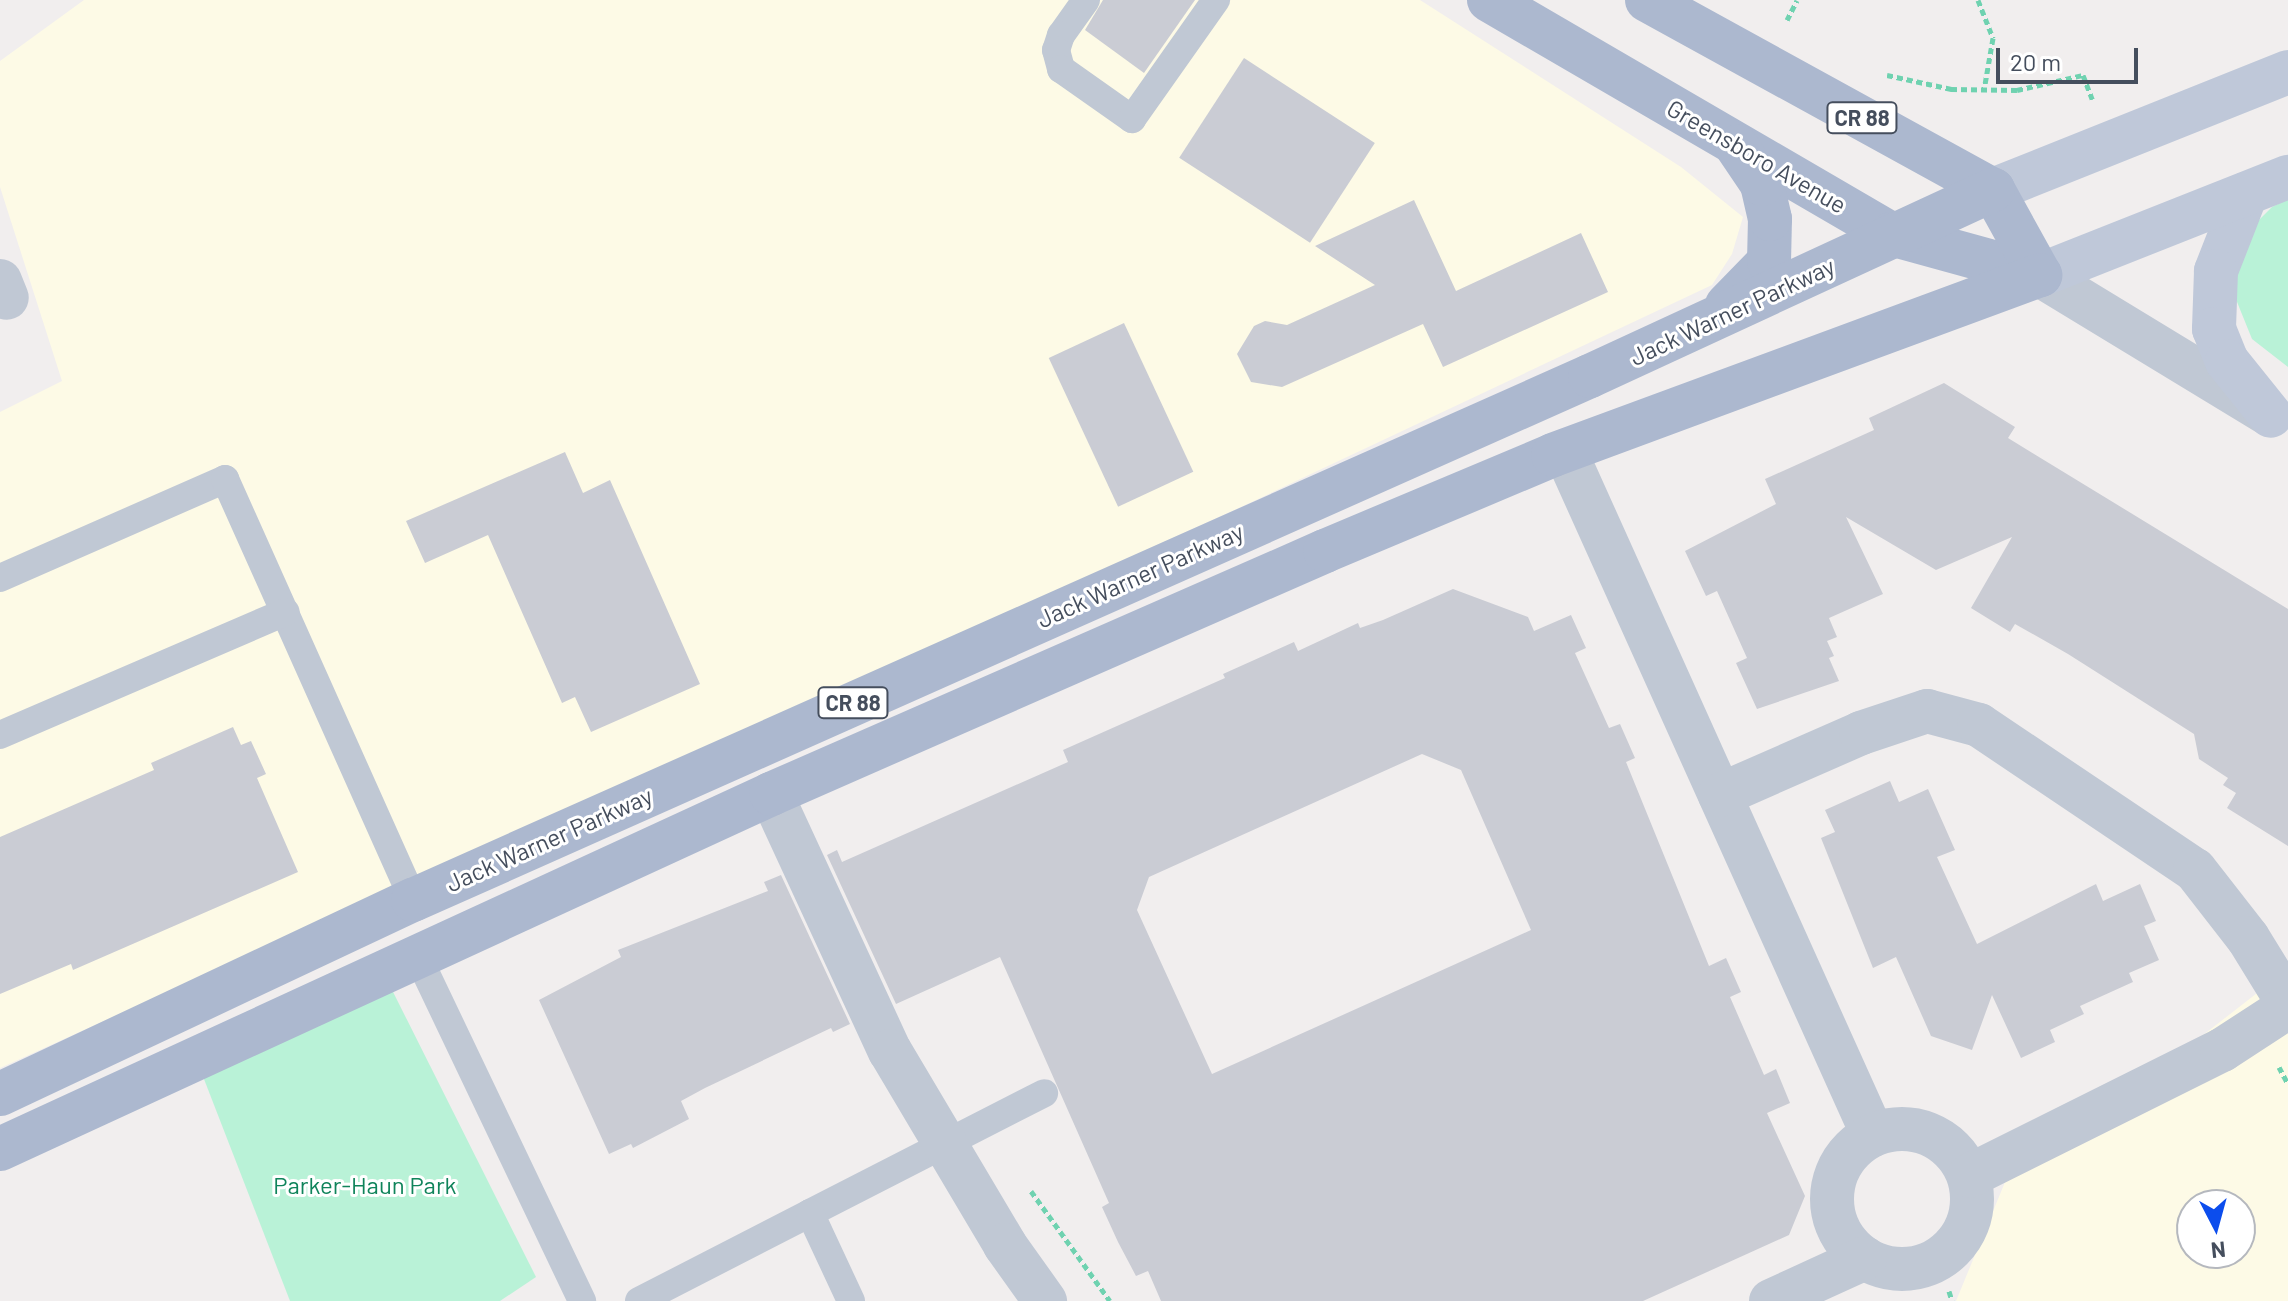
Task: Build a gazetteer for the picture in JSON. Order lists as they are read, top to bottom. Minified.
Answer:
{"streets":{"main road":["CR 88","Greensboro Avenue","Jack Warner Parkway"]},"crossings":[["CR 88","Greensboro Avenue"],["CR 88","Jack Warner Parkway"],["Greensboro Avenue","Jack Warner Parkway"]],"parks":["Parker-Haun Park"],"scale_bar":"20 m","north":"bottom"}
